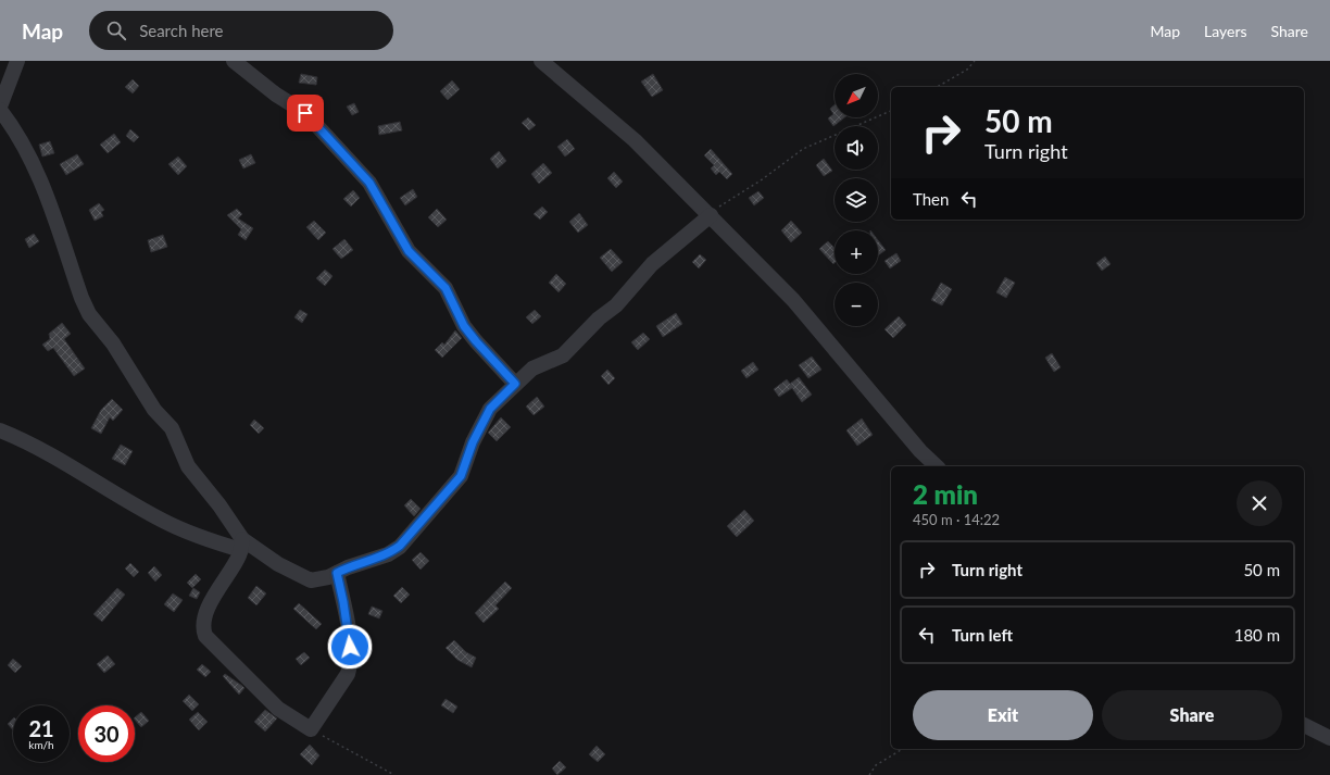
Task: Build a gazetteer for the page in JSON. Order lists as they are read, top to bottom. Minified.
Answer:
{"north":"bottom left","page":{"header":"Map","search":"Search here","nav":["Map","Layers","Share"],"map_buttons":["+","−"],"turn":["50 m","Turn right"],"then":"Then","heading":["2 min","450 m · 14:22"],"list":[{"name":"Turn right","value":"50 m"},{"name":"Turn left","value":"180 m"}],"buttons":["Exit","Share"],"speed":"21 km/h","limit":"30"}}
